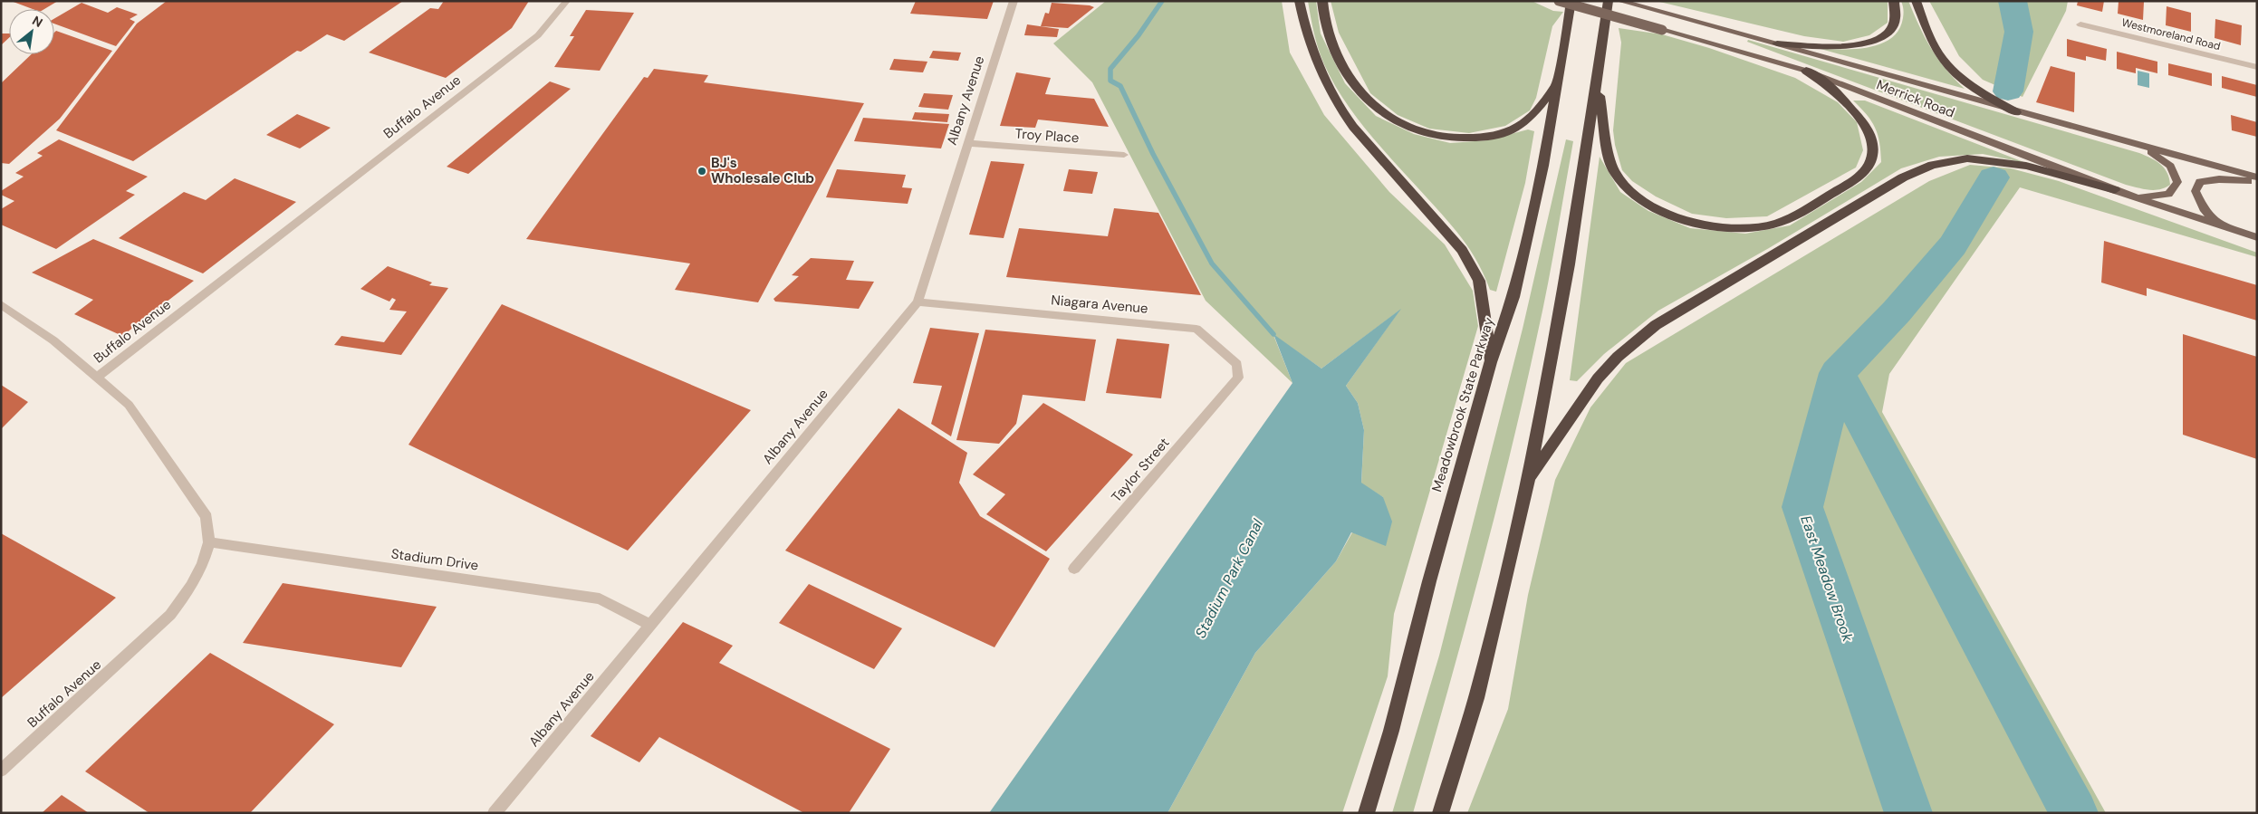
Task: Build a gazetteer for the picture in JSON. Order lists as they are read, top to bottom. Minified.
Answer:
{"streets":{"highway":["Meadowbrook State Parkway"],"main road":["Merrick Road"],"street":["Westmoreland Road","Albany Avenue","Buffalo Avenue","Troy Place","Niagara Avenue","Taylor Street","Stadium Drive"]},"crossings":[["Albany Avenue","Troy Place"],["Albany Avenue","Niagara Avenue"],["Albany Avenue","Stadium Drive"],["Buffalo Avenue","Stadium Drive"],["Niagara Avenue","Taylor Street"]],"water":["Stadium Park Canal","East Meadow Brook"],"places":["BJ's Wholesale Club"],"north":"top right"}
